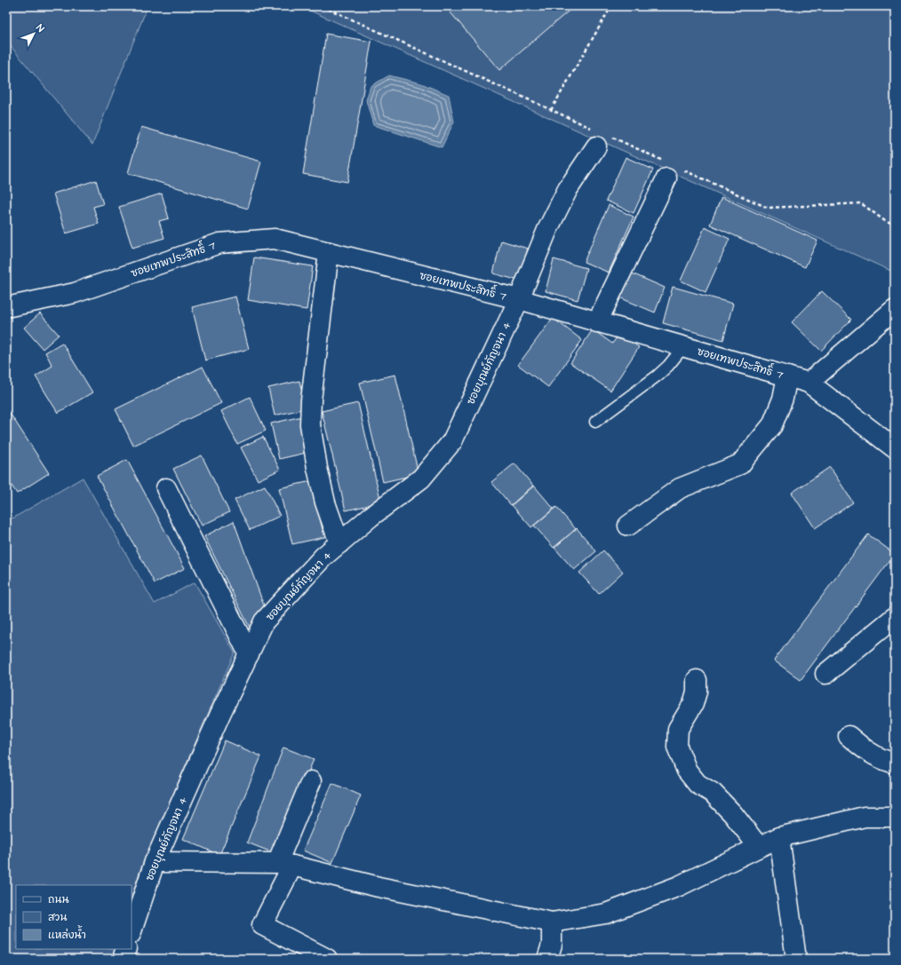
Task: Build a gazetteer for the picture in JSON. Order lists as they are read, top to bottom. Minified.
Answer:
{"streets":{"street":["ซอยเทพประสิทธิ์ 7","ซอยบุณย์กัญจนา 4"]},"crossings":[["ซอยเทพประสิทธิ์ 7","ซอยบุณย์กัญจนา 4"]],"legend":["ถนน","สวน","แหล่งน้ำ"],"north":"top right"}
